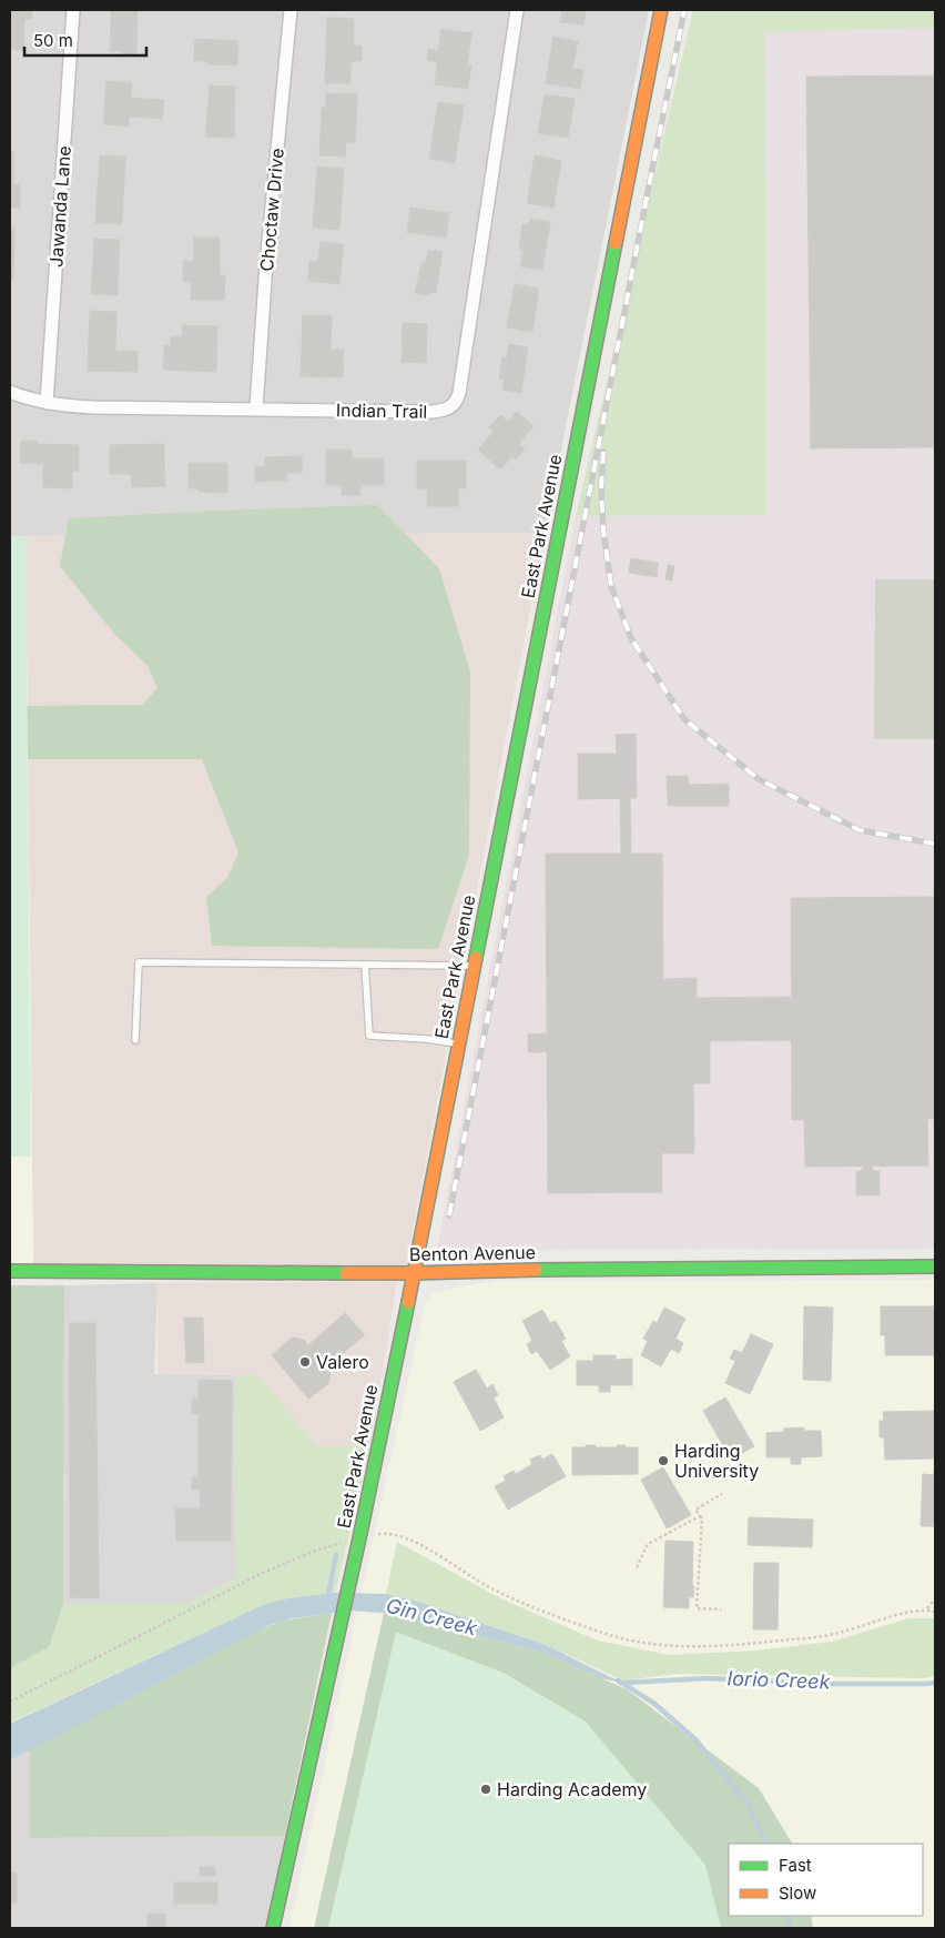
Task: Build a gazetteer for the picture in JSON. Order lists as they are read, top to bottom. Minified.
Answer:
{"streets":{"street":["Jawanda Lane","Choctaw Drive","Indian Trail","East Park Avenue","Benton Avenue"]},"crossings":[["Jawanda Lane","Indian Trail"],["Choctaw Drive","Indian Trail"],["East Park Avenue","Benton Avenue"]],"water":["Gin Creek","Iorio Creek"],"places":["Valero","Harding University","Harding Academy"],"legend":["Fast","Slow"],"scale_bar":"50 m"}
